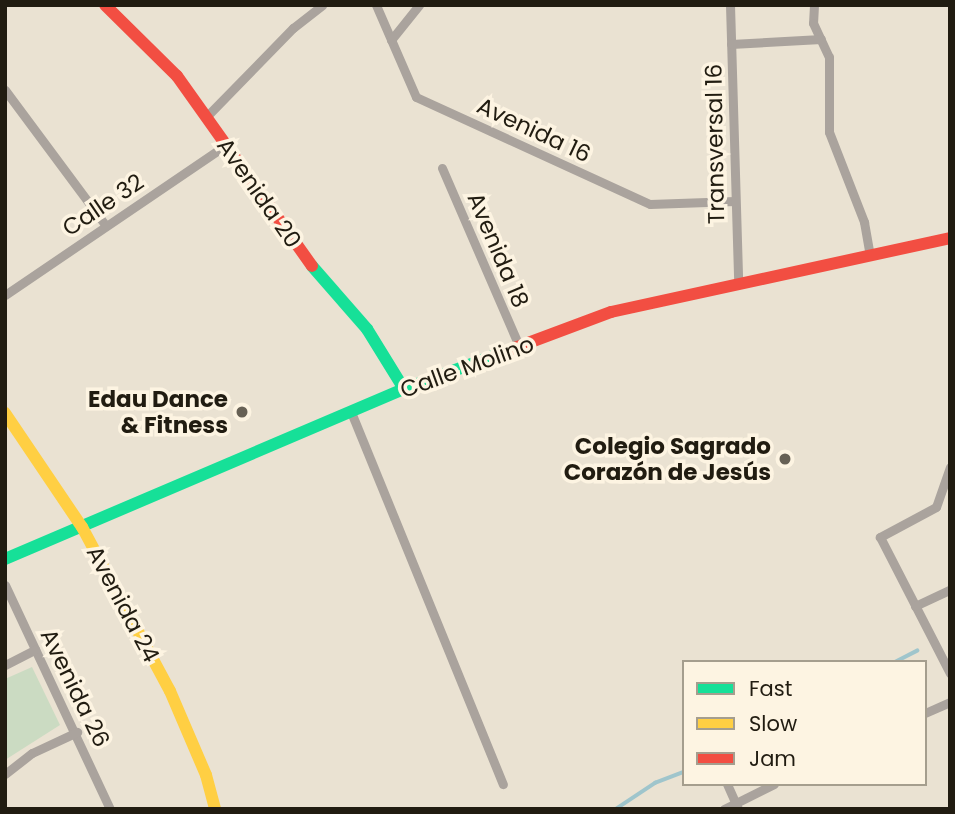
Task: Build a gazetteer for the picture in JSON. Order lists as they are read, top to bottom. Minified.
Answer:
{"streets":{"main road":["Avenida 20","Calle Molino","Avenida 24"],"street":["Avenida 16","Transversal 16","Calle 32","Avenida 18","Avenida 26"]},"crossings":[["Avenida 16","Transversal 16"],["Transversal 16","Calle Molino"],["Avenida 20","Calle 32"],["Avenida 20","Calle Molino"],["Avenida 18","Calle Molino"],["Calle Molino","Avenida 24"]],"places":["Edau Dance & Fitness","Colegio Sagrado Corazón de Jesús"],"legend":["Fast","Slow","Jam"]}
